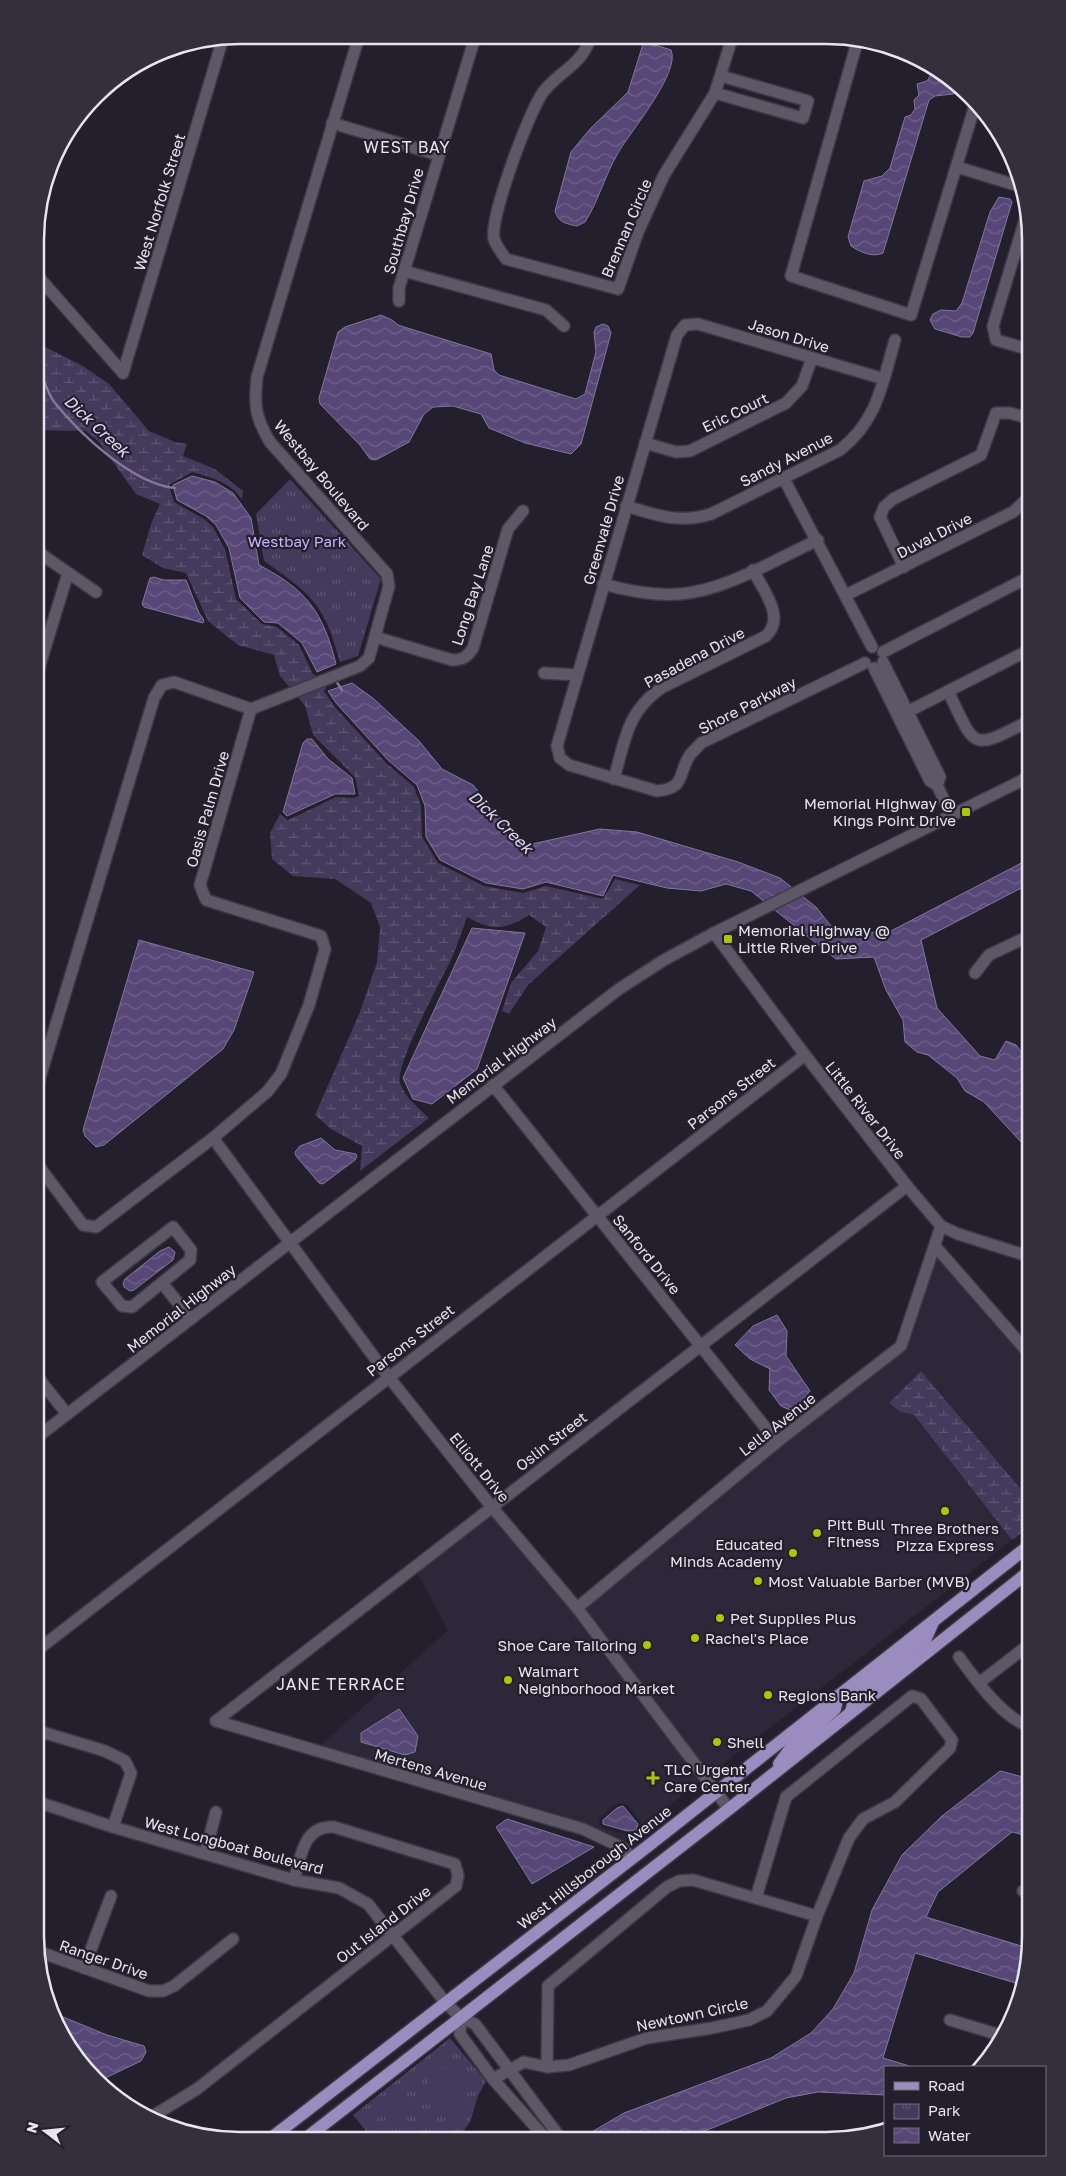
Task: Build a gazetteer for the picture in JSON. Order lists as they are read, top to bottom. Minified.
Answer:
{"streets":{"main road":["West Hillsborough Avenue"],"street":["West Norfolk Street","Southbay Drive","Brennan Circle","Jason Drive","Eric Court","Sandy Avenue","Westbay Boulevard","Greenvale Drive","Duval Drive","Long Bay Lane","Pasadena Drive","Shore Parkway","Oasis Palm Drive","Memorial Highway","Parsons Street","Little River Drive","Sanford Drive","Lella Avenue","Oslin Street","Elliott Drive","Mertens Avenue","West Longboat Boulevard","Out Island Drive","Ranger Drive","Newtown Circle"]},"crossings":[["Jason Drive","Eric Court"],["Jason Drive","Sandy Avenue"],["Jason Drive","Greenvale Drive"],["Eric Court","Greenvale Drive"],["Sandy Avenue","Greenvale Drive"],["Westbay Boulevard","Long Bay Lane"],["Westbay Boulevard","Oasis Palm Drive"],["Greenvale Drive","Shore Parkway"],["Pasadena Drive","Shore Parkway"],["Oasis Palm Drive","Elliott Drive"],["Memorial Highway","Little River Drive"],["Memorial Highway","Sanford Drive"],["Memorial Highway","Elliott Drive"],["Parsons Street","Little River Drive"],["Parsons Street","Sanford Drive"],["Parsons Street","Elliott Drive"],["Little River Drive","Lella Avenue"],["Little River Drive","Oslin Street"],["Sanford Drive","Lella Avenue"],["Sanford Drive","Oslin Street"],["Lella Avenue","Elliott Drive"],["Oslin Street","Elliott Drive"],["Oslin Street","Mertens Avenue"],["Elliott Drive","West Hillsborough Avenue"],["Mertens Avenue","West Hillsborough Avenue"],["West Longboat Boulevard","West Hillsborough Avenue"],["West Longboat Boulevard","Out Island Drive"],["West Longboat Boulevard","Newtown Circle"]],"districts":["WEST BAY","JANE TERRACE"],"water":["Dick Creek"],"parks":["Westbay Park"],"places":{"transit":["Memorial Highway @ Kings Point Drive","Memorial Highway @ Little River Drive"],"other":["Three Brothers Pizza Express","Pitt Bull Fitness","Educated Minds Academy","Most Valuable Barber (MVB)","Pet Supplies Plus","Rachel's Place","Shoe Care Tailoring","Walmart Neighborhood Market","Regions Bank","Shell"],"health":["TLC Urgent Care Center"]},"legend":["Road","Park","Water"],"north":"left"}
